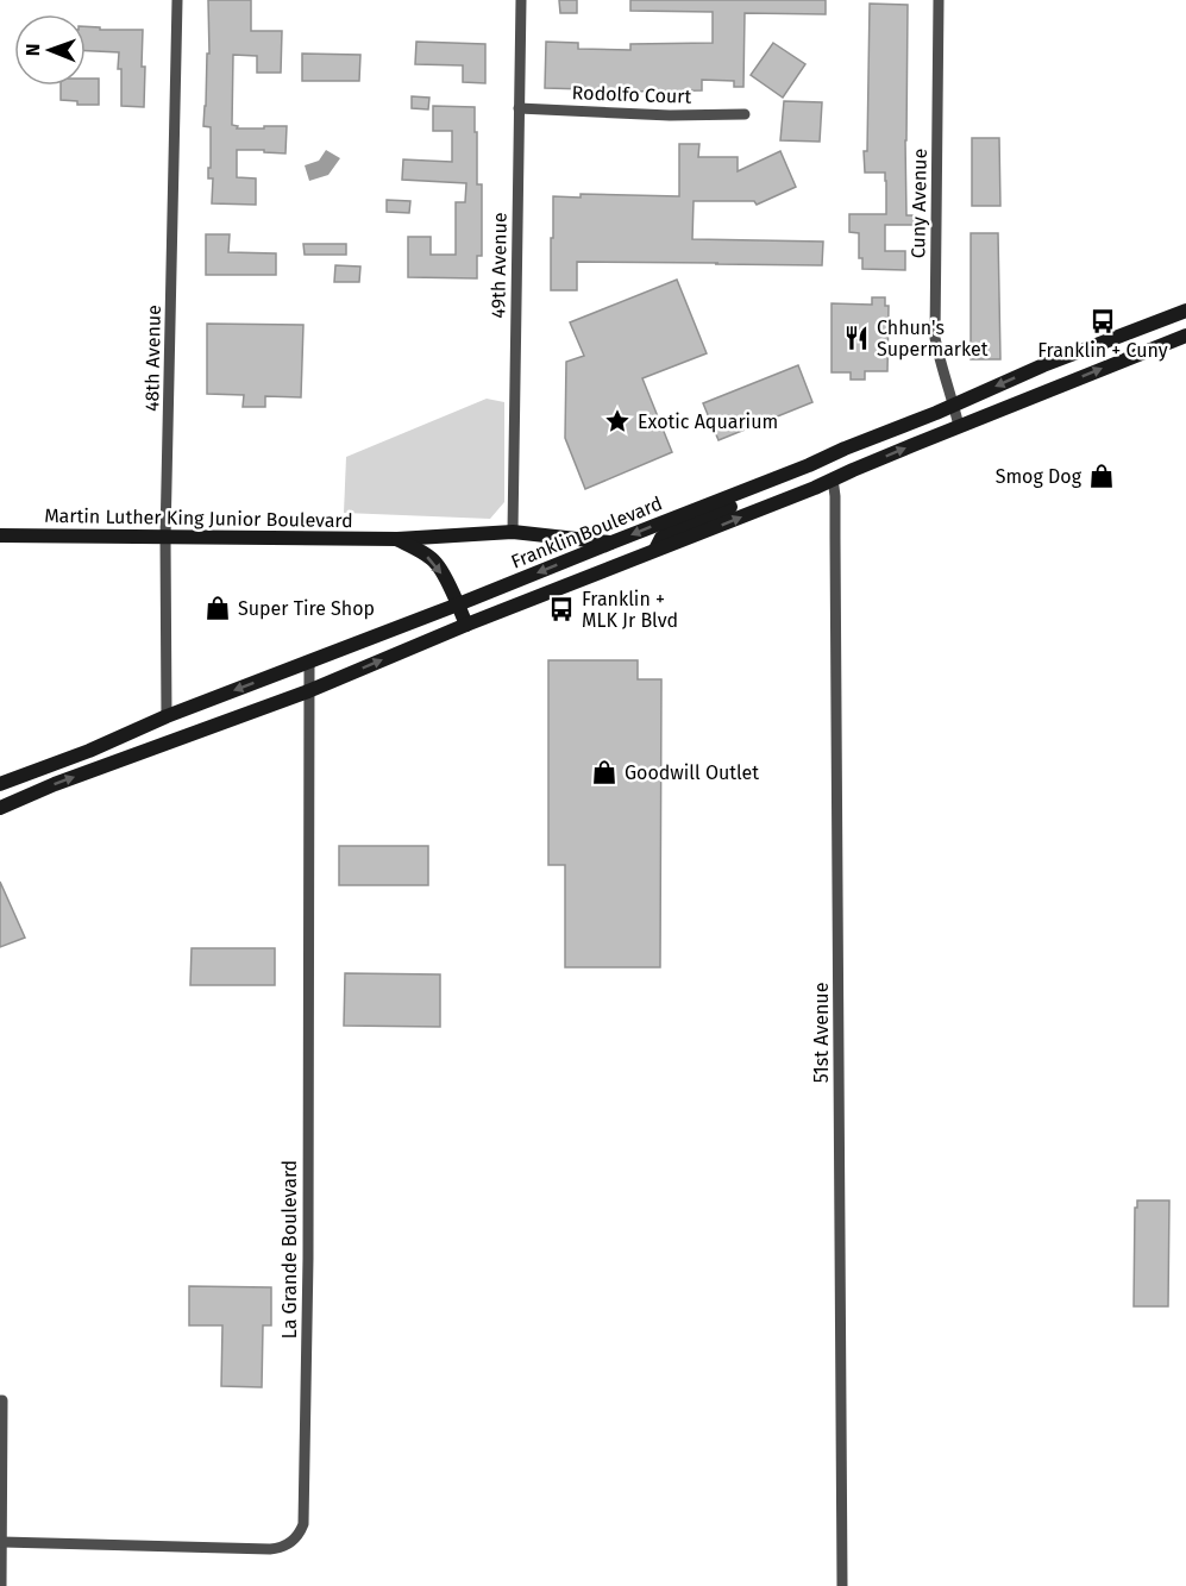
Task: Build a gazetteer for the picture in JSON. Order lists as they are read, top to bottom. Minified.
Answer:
{"streets":{"main road":["Martin Luther King Junior Boulevard","Franklin Boulevard"],"street":["Rodolfo Court","Cuny Avenue","49th Avenue","48th Avenue","51st Avenue","La Grande Boulevard"]},"crossings":[["Rodolfo Court","49th Avenue"],["Cuny Avenue","Franklin Boulevard"],["49th Avenue","Martin Luther King Junior Boulevard"],["48th Avenue","Martin Luther King Junior Boulevard"],["48th Avenue","Franklin Boulevard"],["Martin Luther King Junior Boulevard","Franklin Boulevard"],["Franklin Boulevard","La Grande Boulevard"]],"places":{"bus stop":["Franklin + Cuny","Franklin + MLK Jr Blvd"],"restaurant":["Chhun's Supermarket"],"place":["Exotic Aquarium"],"shop":["Smog Dog","Super Tire Shop","Goodwill Outlet"]},"north":"left"}
